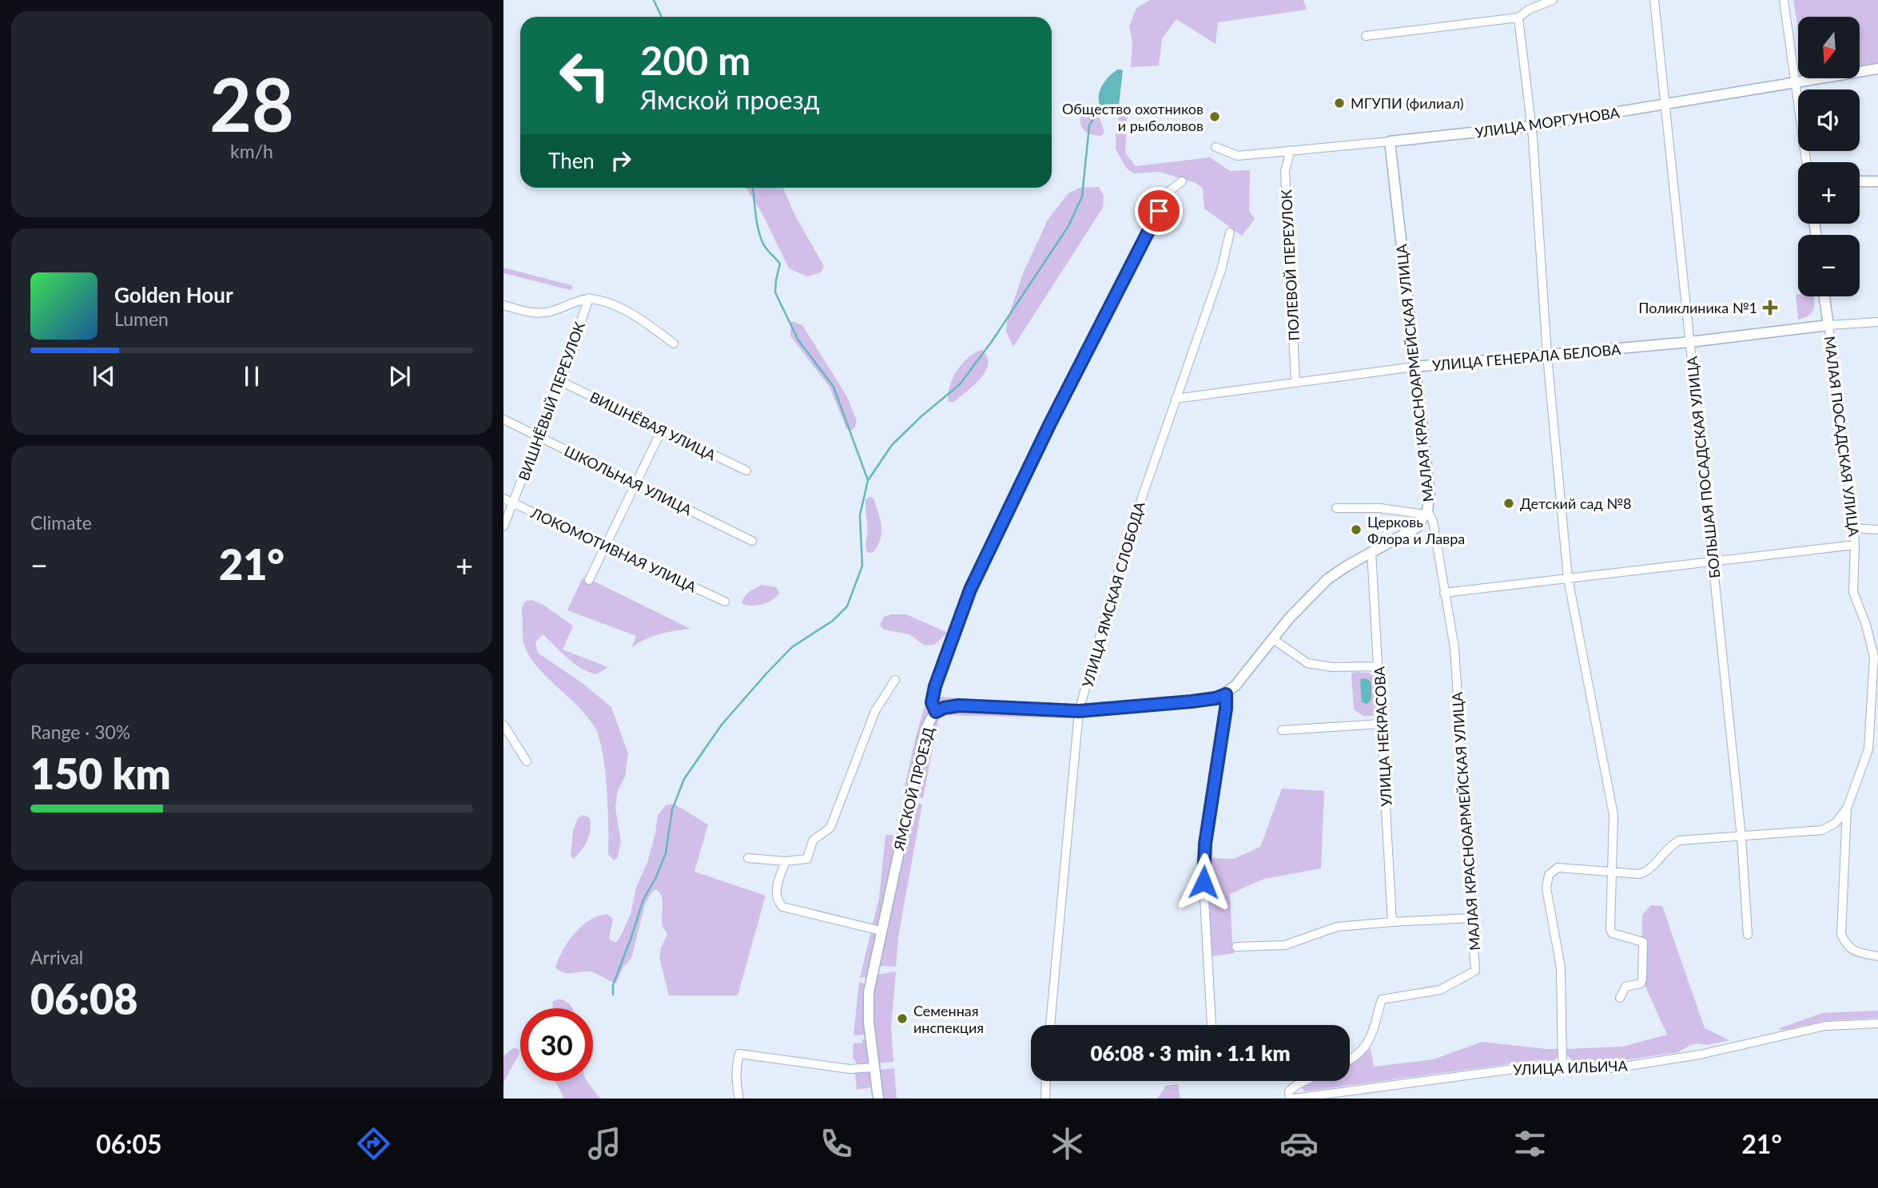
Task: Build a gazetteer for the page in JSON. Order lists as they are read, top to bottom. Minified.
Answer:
{"streets":{"main road":["УЛИЦА МОРГУНОВА","УЛИЦА ГЕНЕРАЛА БЕЛОВА","МАЛАЯ КРАСНОАРМЕЙСКАЯ УЛИЦА","МАЛАЯ ПОСАДСКАЯ УЛИЦА","ЯМСКОЙ ПРОЕЗД"],"street":["ПОЛЕВОЙ ПЕРЕУЛОК","ВИШНЁВЫЙ ПЕРЕУЛОК","ВИШНЁВАЯ УЛИЦА","БОЛЬШАЯ ПОСАДСКАЯ УЛИЦА","ШКОЛЬНАЯ УЛИЦА","ЛОКОМОТИВНАЯ УЛИЦА","УЛИЦА ЯМСКАЯ СЛОБОДА","УЛИЦА НЕКРАСОВА","УЛИЦА ИЛЬИЧА"]},"crossings":[["УЛИЦА МОРГУНОВА","ПОЛЕВОЙ ПЕРЕУЛОК"],["УЛИЦА МОРГУНОВА","МАЛАЯ КРАСНОАРМЕЙСКАЯ УЛИЦА"],["УЛИЦА МОРГУНОВА","БОЛЬШАЯ ПОСАДСКАЯ УЛИЦА"],["ПОЛЕВОЙ ПЕРЕУЛОК","УЛИЦА ГЕНЕРАЛА БЕЛОВА"],["УЛИЦА ГЕНЕРАЛА БЕЛОВА","МАЛАЯ КРАСНОАРМЕЙСКАЯ УЛИЦА"],["УЛИЦА ГЕНЕРАЛА БЕЛОВА","МАЛАЯ ПОСАДСКАЯ УЛИЦА"],["УЛИЦА ГЕНЕРАЛА БЕЛОВА","БОЛЬШАЯ ПОСАДСКАЯ УЛИЦА"],["УЛИЦА ГЕНЕРАЛА БЕЛОВА","УЛИЦА ЯМСКАЯ СЛОБОДА"],["ВИШНЁВЫЙ ПЕРЕУЛОК","ВИШНЁВАЯ УЛИЦА"],["ВИШНЁВЫЙ ПЕРЕУЛОК","ШКОЛЬНАЯ УЛИЦА"],["ВИШНЁВЫЙ ПЕРЕУЛОК","ЛОКОМОТИВНАЯ УЛИЦА"],["УЛИЦА ЯМСКАЯ СЛОБОДА","ЯМСКОЙ ПРОЕЗД"]],"places":{"other":["МГУПИ (филиал)","Общество охотников и рыболовов","Детский сад №8","Церковь Флора и Лавра","Семенная инспекция"],"health":["Поликлиника №1"]},"north":"bottom","page":{"tile":[["28","km/h"],"Climate",["Range · 30%","150 km"],["Arrival","06:08"]],"map_buttons":["+","−"],"turn":["200 m","Ямской проезд"],"then":"Then","song":["Golden Hour","Lumen"],"heat":["−","21°","+"],"limit":"30","trip":"06:08 · 3 min · 1.1 km","tabs":["06:05","21°"]}}
